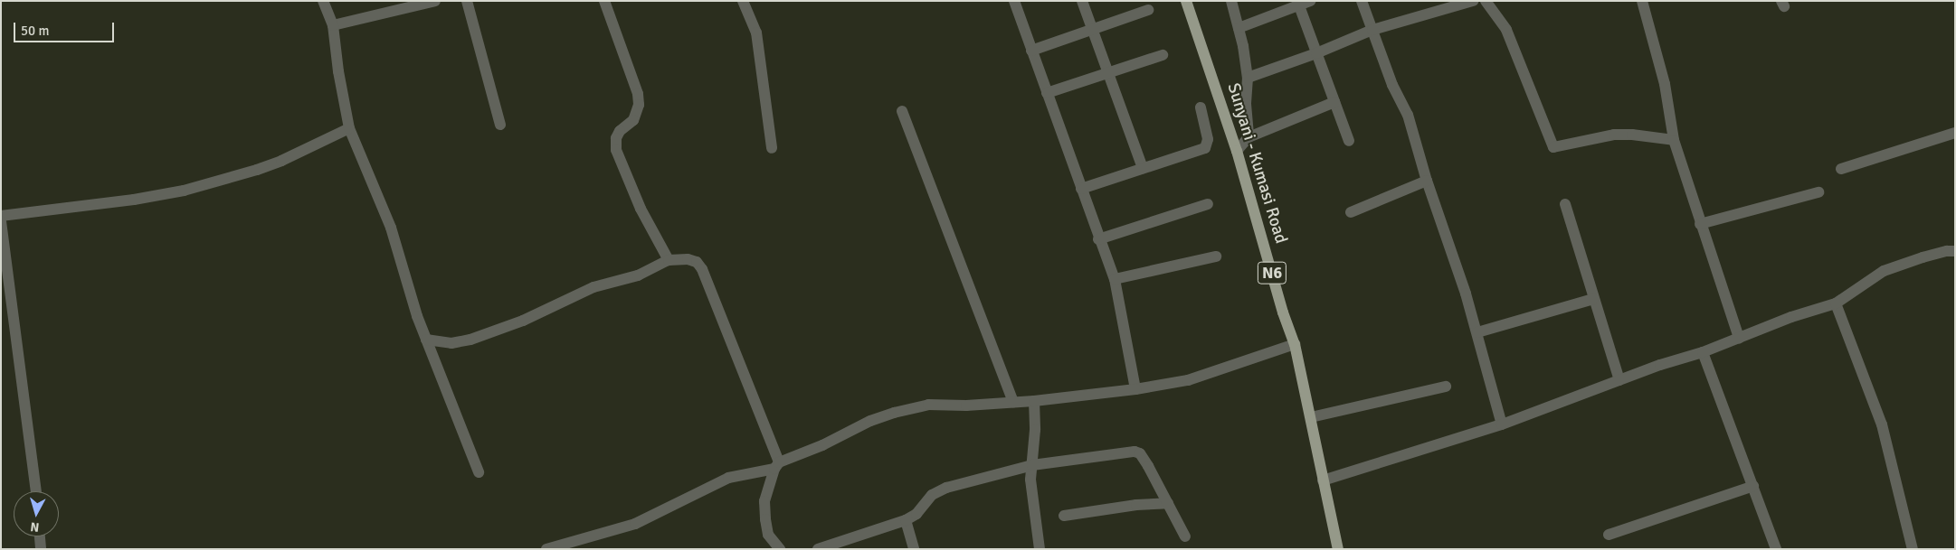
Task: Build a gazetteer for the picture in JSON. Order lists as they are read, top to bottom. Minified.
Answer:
{"streets":{"main road":["Sunyani - Kumasi Road","N6"]},"scale_bar":"50 m","north":"bottom"}
